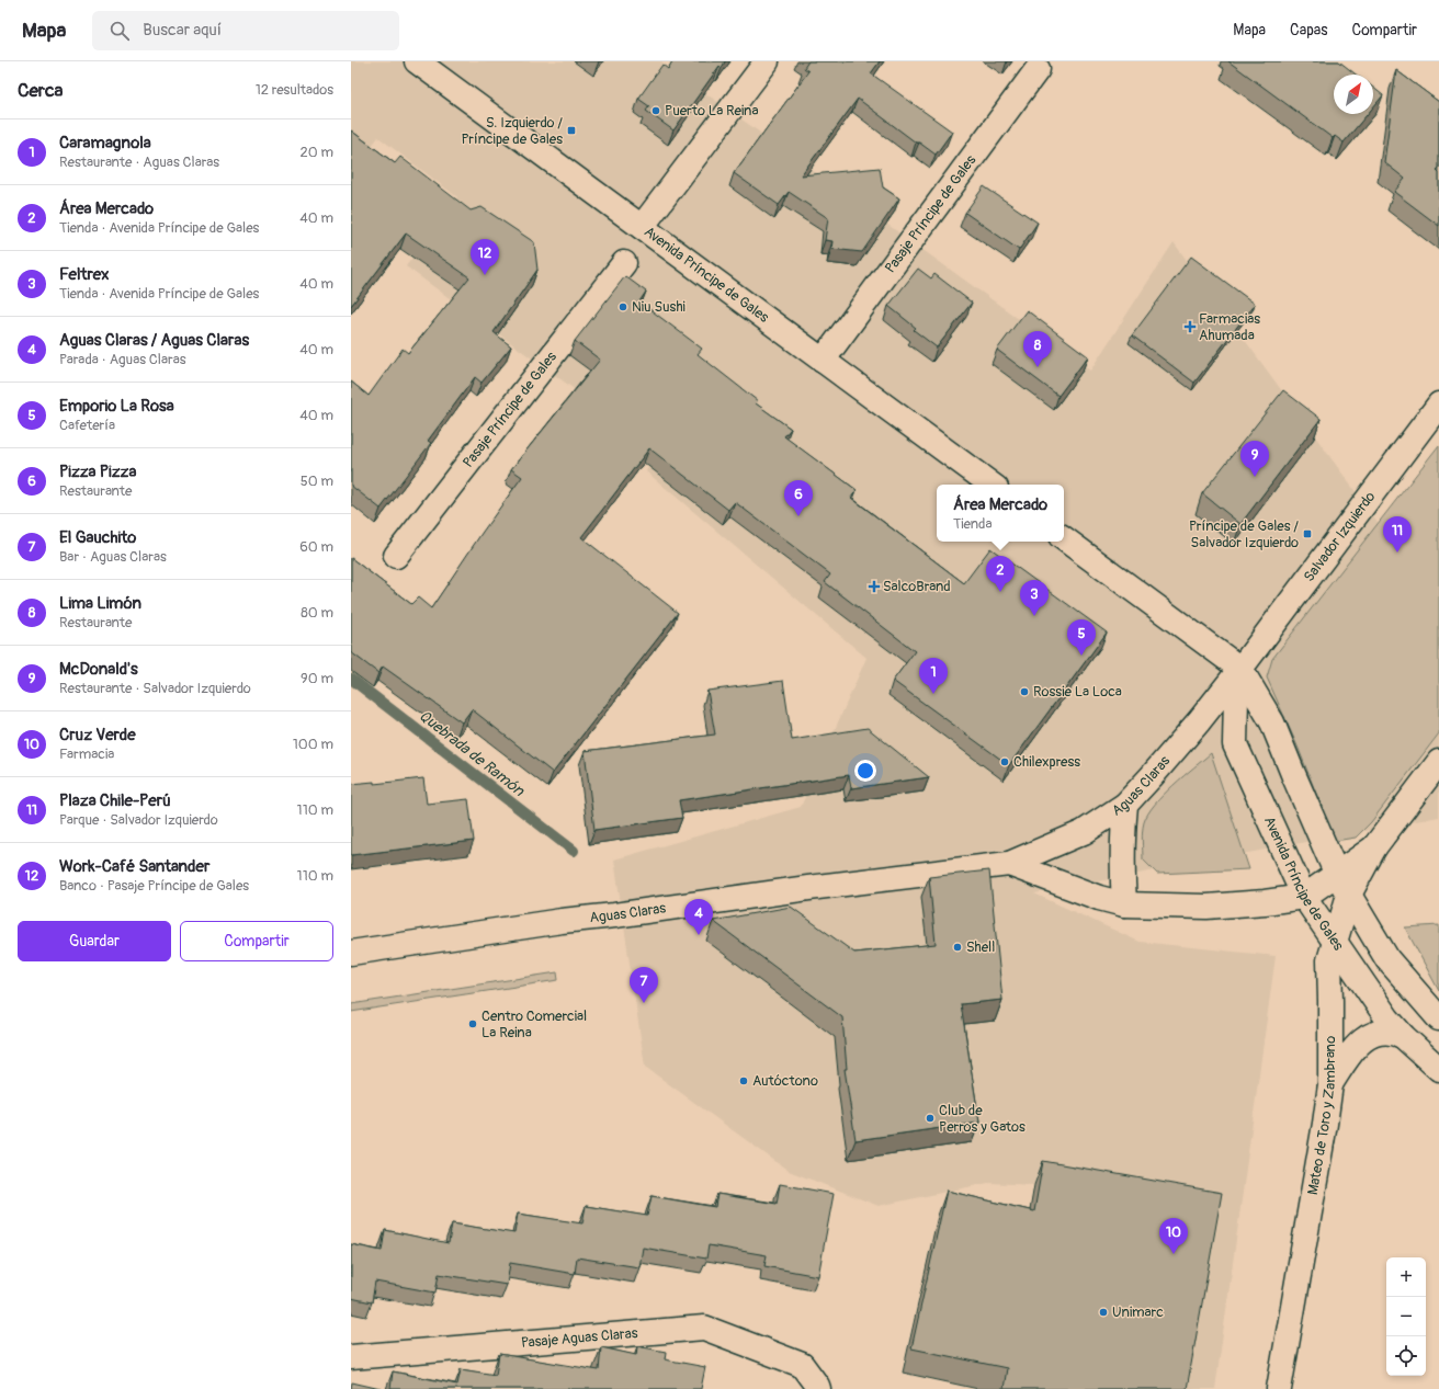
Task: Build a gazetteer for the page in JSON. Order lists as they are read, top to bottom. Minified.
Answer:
{"streets":{"street":["Pasaje Príncipe de Gales","Avenida Príncipe de Gales","Salvador Izquierdo","Aguas Claras","Mateo de Toro y Zambrano","Pasaje Aguas Claras"]},"crossings":[["Pasaje Príncipe de Gales","Avenida Príncipe de Gales"],["Avenida Príncipe de Gales","Salvador Izquierdo"],["Avenida Príncipe de Gales","Aguas Claras"],["Avenida Príncipe de Gales","Mateo de Toro y Zambrano"],["Salvador Izquierdo","Aguas Claras"]],"water":["Quebrada de Ramón"],"places":{"other":["Puerto La Reina","Niu Sushi","Rossie La Loca","Chilexpress","Shell","Centro Comercial La Reina","Autóctono","Club de Perros y Gatos","Unimarc"],"transit":["S. Izquierdo / Príncipe de Gales","Príncipe de Gales / Salvador Izquierdo"],"health":["Farmacias Ahumada","SalcoBrand"]},"north":"top right","page":{"header":"Mapa","search":"Buscar aquí","nav":["Mapa","Capas","Compartir"],"heading":["Cerca","12 resultados"],"list":[{"mark":"1","name":"Caramagnola","note":"Restaurante · Aguas Claras","value":"20 m"},{"mark":"2","name":"Área Mercado","note":"Tienda · Avenida Príncipe de Gales","value":"40 m"},{"mark":"3","name":"Feltrex","note":"Tienda · Avenida Príncipe de Gales","value":"40 m"},{"mark":"4","name":"Aguas Claras / Aguas Claras","note":"Parada · Aguas Claras","value":"40 m"},{"mark":"5","name":"Emporio La Rosa","note":"Cafetería","value":"40 m"},{"mark":"6","name":"Pizza Pizza","note":"Restaurante","value":"50 m"},{"mark":"7","name":"El Gauchito","note":"Bar · Aguas Claras","value":"60 m"},{"mark":"8","name":"Lima Limón","note":"Restaurante","value":"80 m"},{"mark":"9","name":"McDonald's","note":"Restaurante · Salvador Izquierdo","value":"90 m"},{"mark":"10","name":"Cruz Verde","note":"Farmacia","value":"100 m"},{"mark":"11","name":"Plaza Chile-Perú","note":"Parque · Salvador Izquierdo","value":"110 m"},{"mark":"12","name":"Work-Café Santander","note":"Banco · Pasaje Príncipe de Gales","value":"110 m"}],"pins":["12","8","9","6","11","2","3","5","1","4","7","10"],"popup":["Área Mercado","Tienda"],"buttons":["Guardar","Compartir"],"map_buttons":["+","−"]}}
